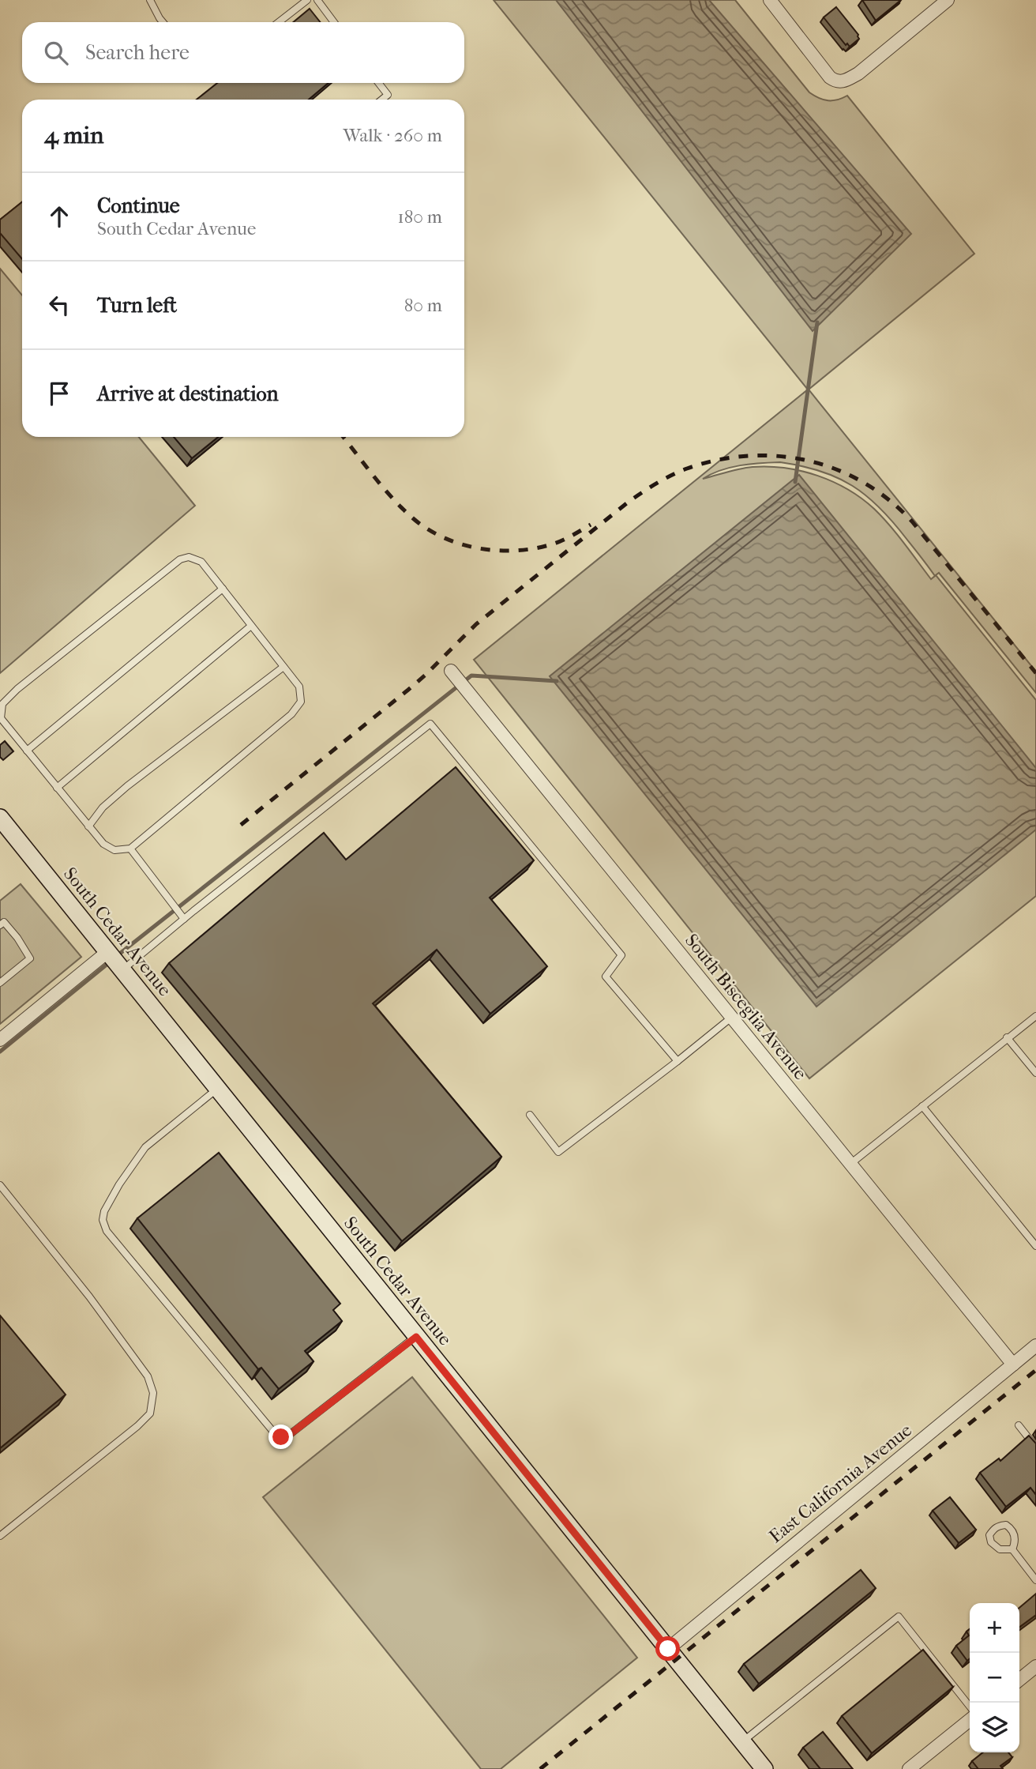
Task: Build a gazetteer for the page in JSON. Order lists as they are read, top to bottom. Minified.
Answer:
{"streets":{"main road":["South Cedar Avenue"],"street":["South Bisceglia Avenue","East California Avenue"]},"crossings":[["South Cedar Avenue","East California Avenue"],["South Bisceglia Avenue","East California Avenue"]],"page":{"search":"Search here","heading":["4 min","Walk · 260 m"],"list":[["Continue","South Cedar Avenue","180 m"],["Turn left","80 m"],"Arrive at destination"],"map_buttons":["+","−"]}}
